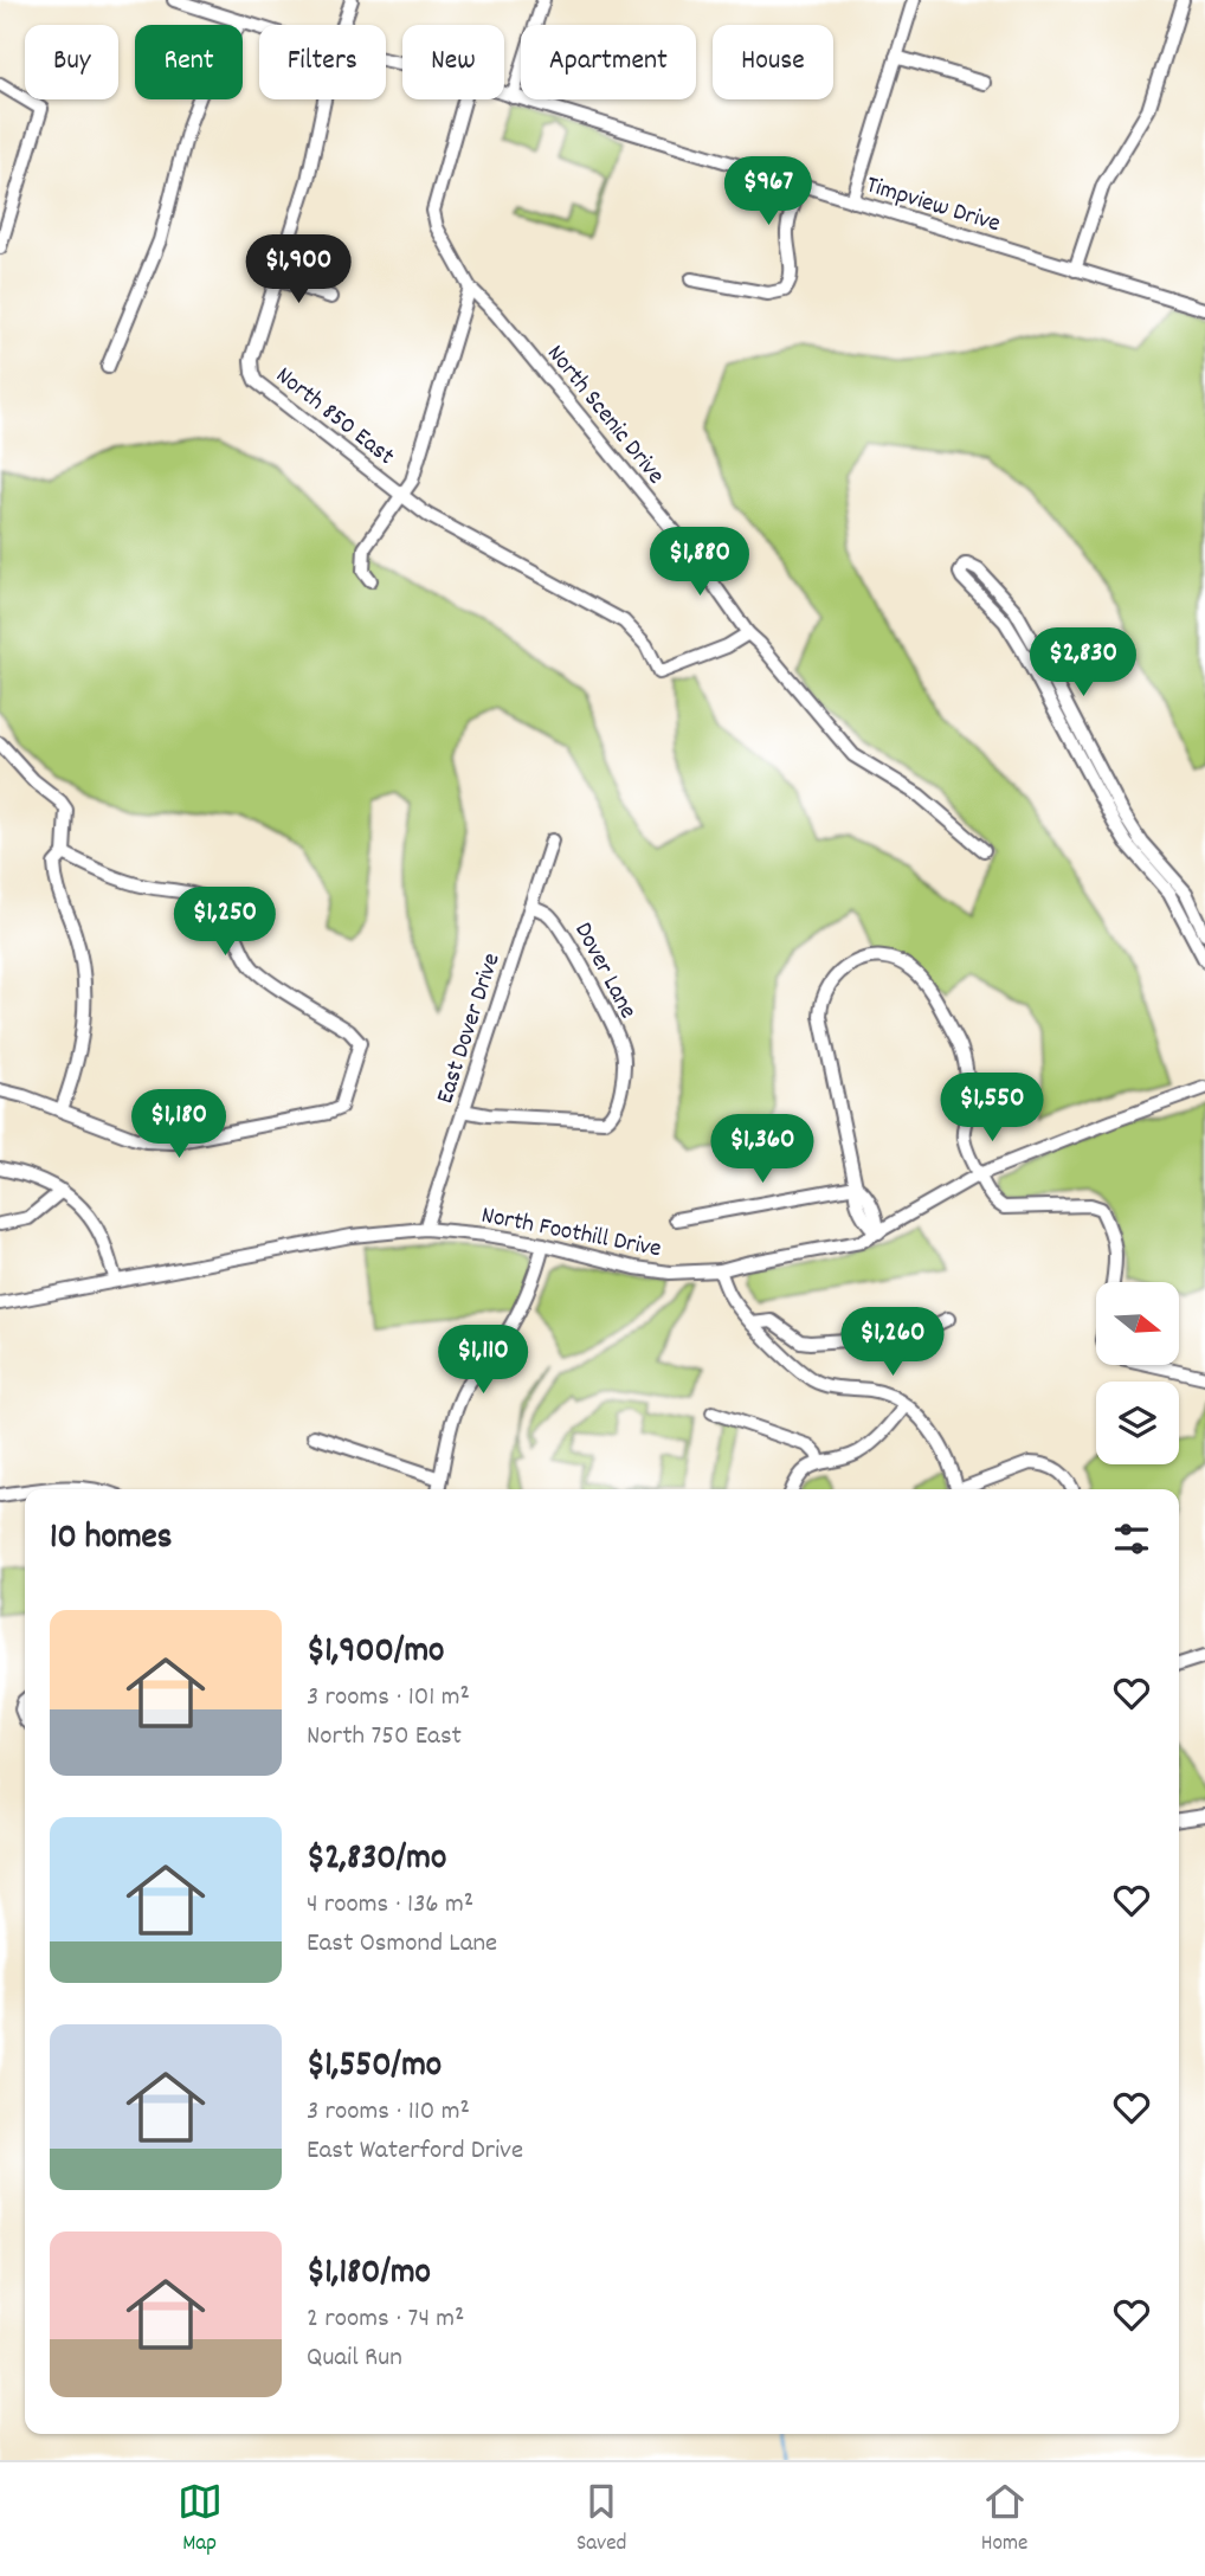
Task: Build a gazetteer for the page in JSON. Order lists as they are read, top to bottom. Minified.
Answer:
{"streets":{"street":["Timpview Drive","North Scenic Drive","North 850 East","Dover Lane","East Dover Drive","North Foothill Drive"]},"crossings":[["North Scenic Drive","North 850 East"],["Dover Lane","East Dover Drive"],["East Dover Drive","North Foothill Drive"]],"north":"right","page":{"chip":["Buy","Rent","Filters","New","Apartment","House"],"price":["$967","$1,900","$1,880","$2,830","$1,250","$1,550","$1,180","$1,360","$1,260","$1,110"],"heading":"10 homes","list":[{"name":"$1,900/mo","note":"3 rooms · 101 m² · North 750 East"},{"name":"$2,830/mo","note":"4 rooms · 136 m² · East Osmond Lane"},{"name":"$1,550/mo","note":"3 rooms · 110 m² · East Waterford Drive"},{"name":"$1,180/mo","note":"2 rooms · 74 m² · Quail Run"}],"tabs":["Map","Saved","Home"]}}
